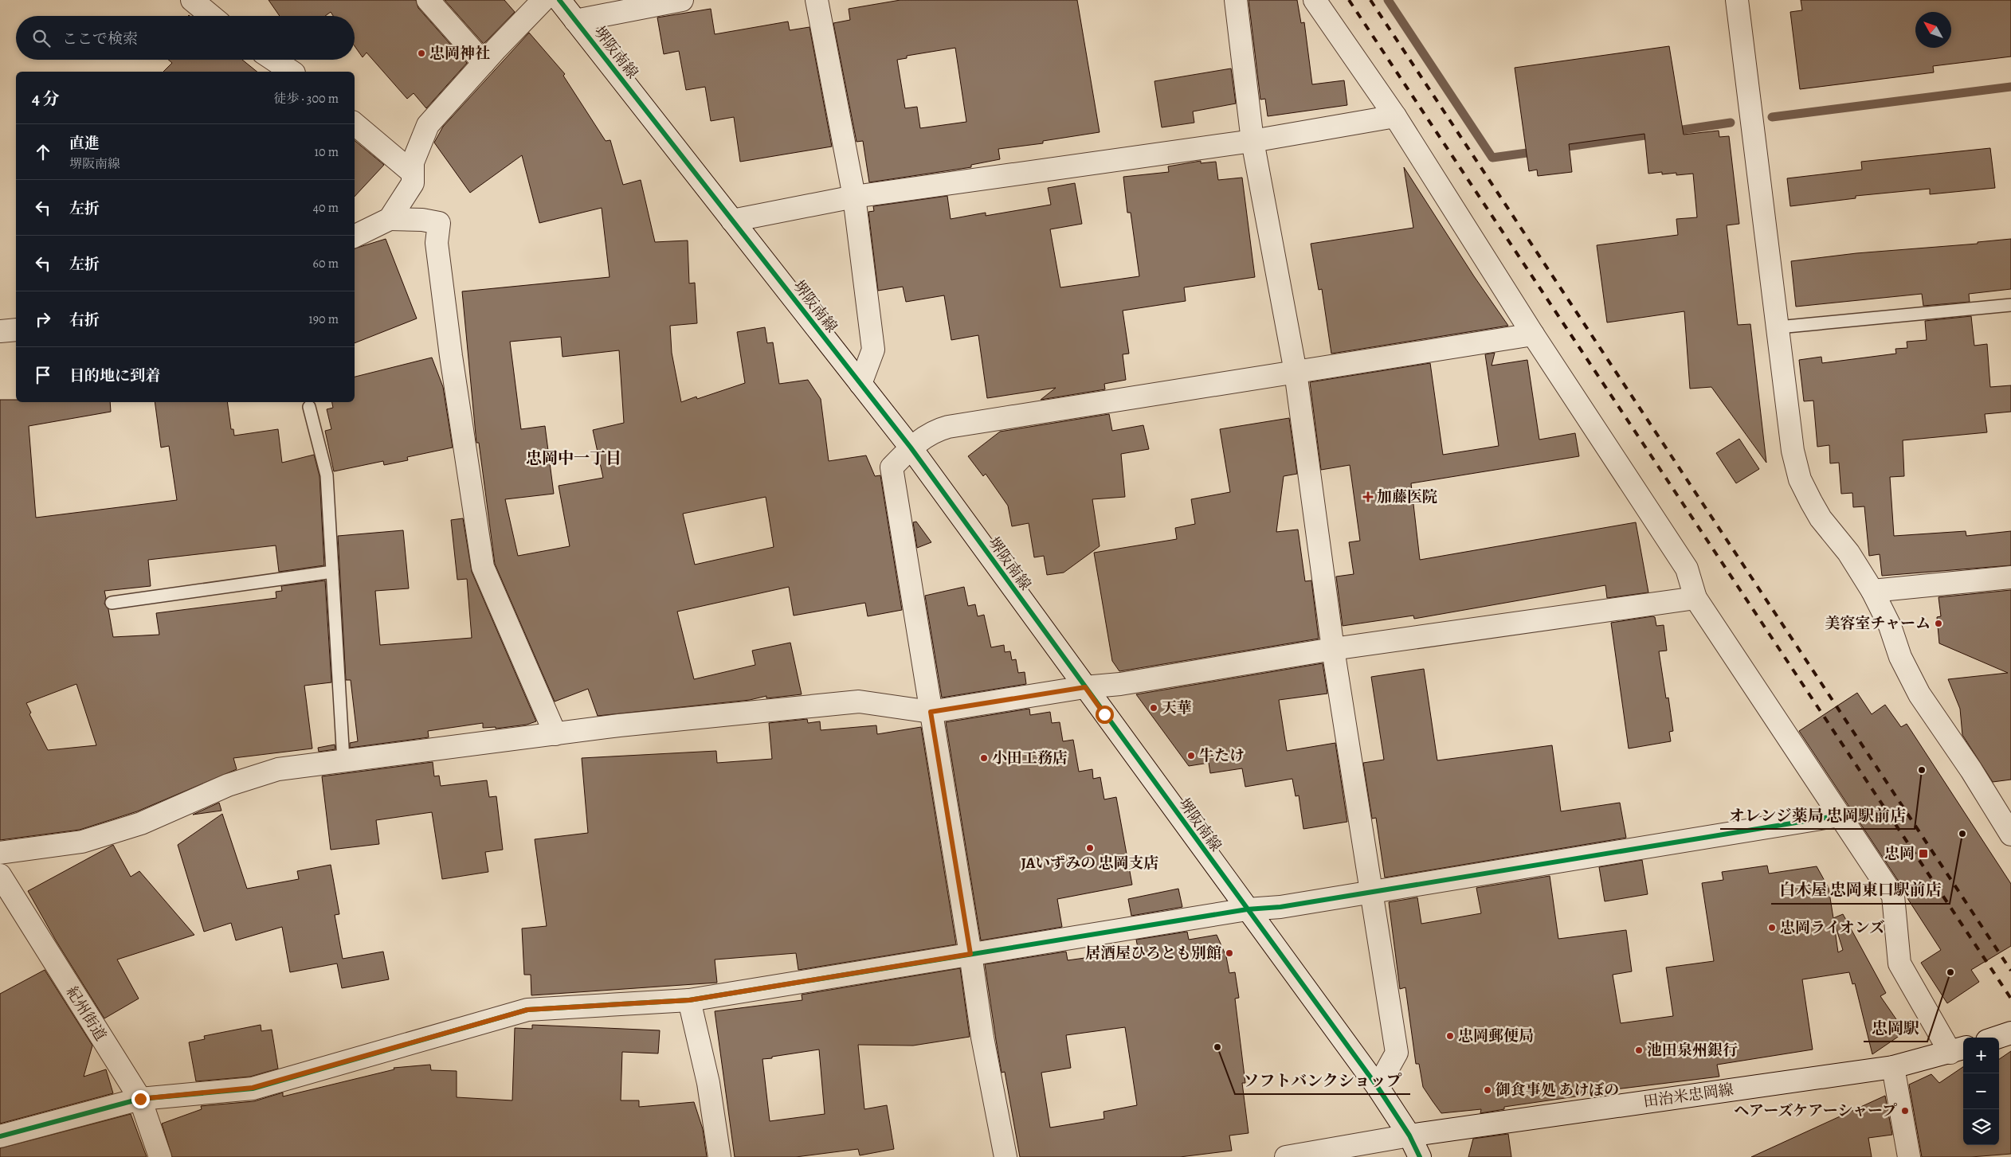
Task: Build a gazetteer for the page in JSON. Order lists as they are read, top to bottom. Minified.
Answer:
{"streets":{"street":["堺阪南線","紀州街道","田治米忠岡線"]},"crossings":[["堺阪南線","田治米忠岡線"]],"districts":["忠岡中一丁目"],"places":{"other":["忠岡神社","美容室チャーム","天華","牛たけ","小田工務店","オレンジ薬局 忠岡駅前店","白木屋 忠岡東口駅前店","JAいずみの 忠岡支店","忠岡ライオンズ","居酒屋ひろとも別館","忠岡駅","忠岡郵便局","ソフトバンクショップ","池田泉州銀行","御食事処 あけぼの","ヘアーズケアーシャープ"],"health":["加藤医院"],"transit":["忠岡"]},"north":"top left","page":{"search":"ここで検索","heading":["4 分","徒歩 · 300 m"],"list":[["直進","堺阪南線","10 m"],["左折","40 m"],["左折","60 m"],["右折","190 m"],"目的地に到着"],"map_buttons":["+","−"]}}
